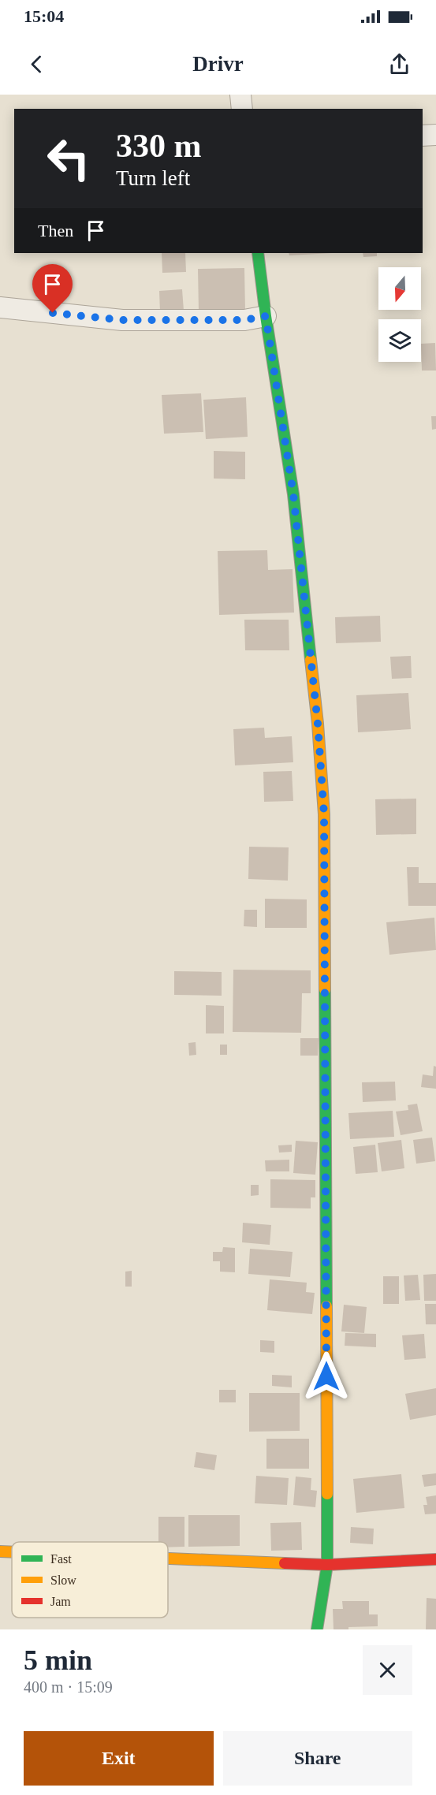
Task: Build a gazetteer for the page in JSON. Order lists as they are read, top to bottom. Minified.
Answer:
{"legend":["Fast","Slow","Jam"],"north":"bottom","page":{"status":"15:04","header":"Drivr","turn":["330 m","Turn left"],"then":"Then","heading":["5 min","400 m · 15:09"],"buttons":["Exit","Share"]}}
